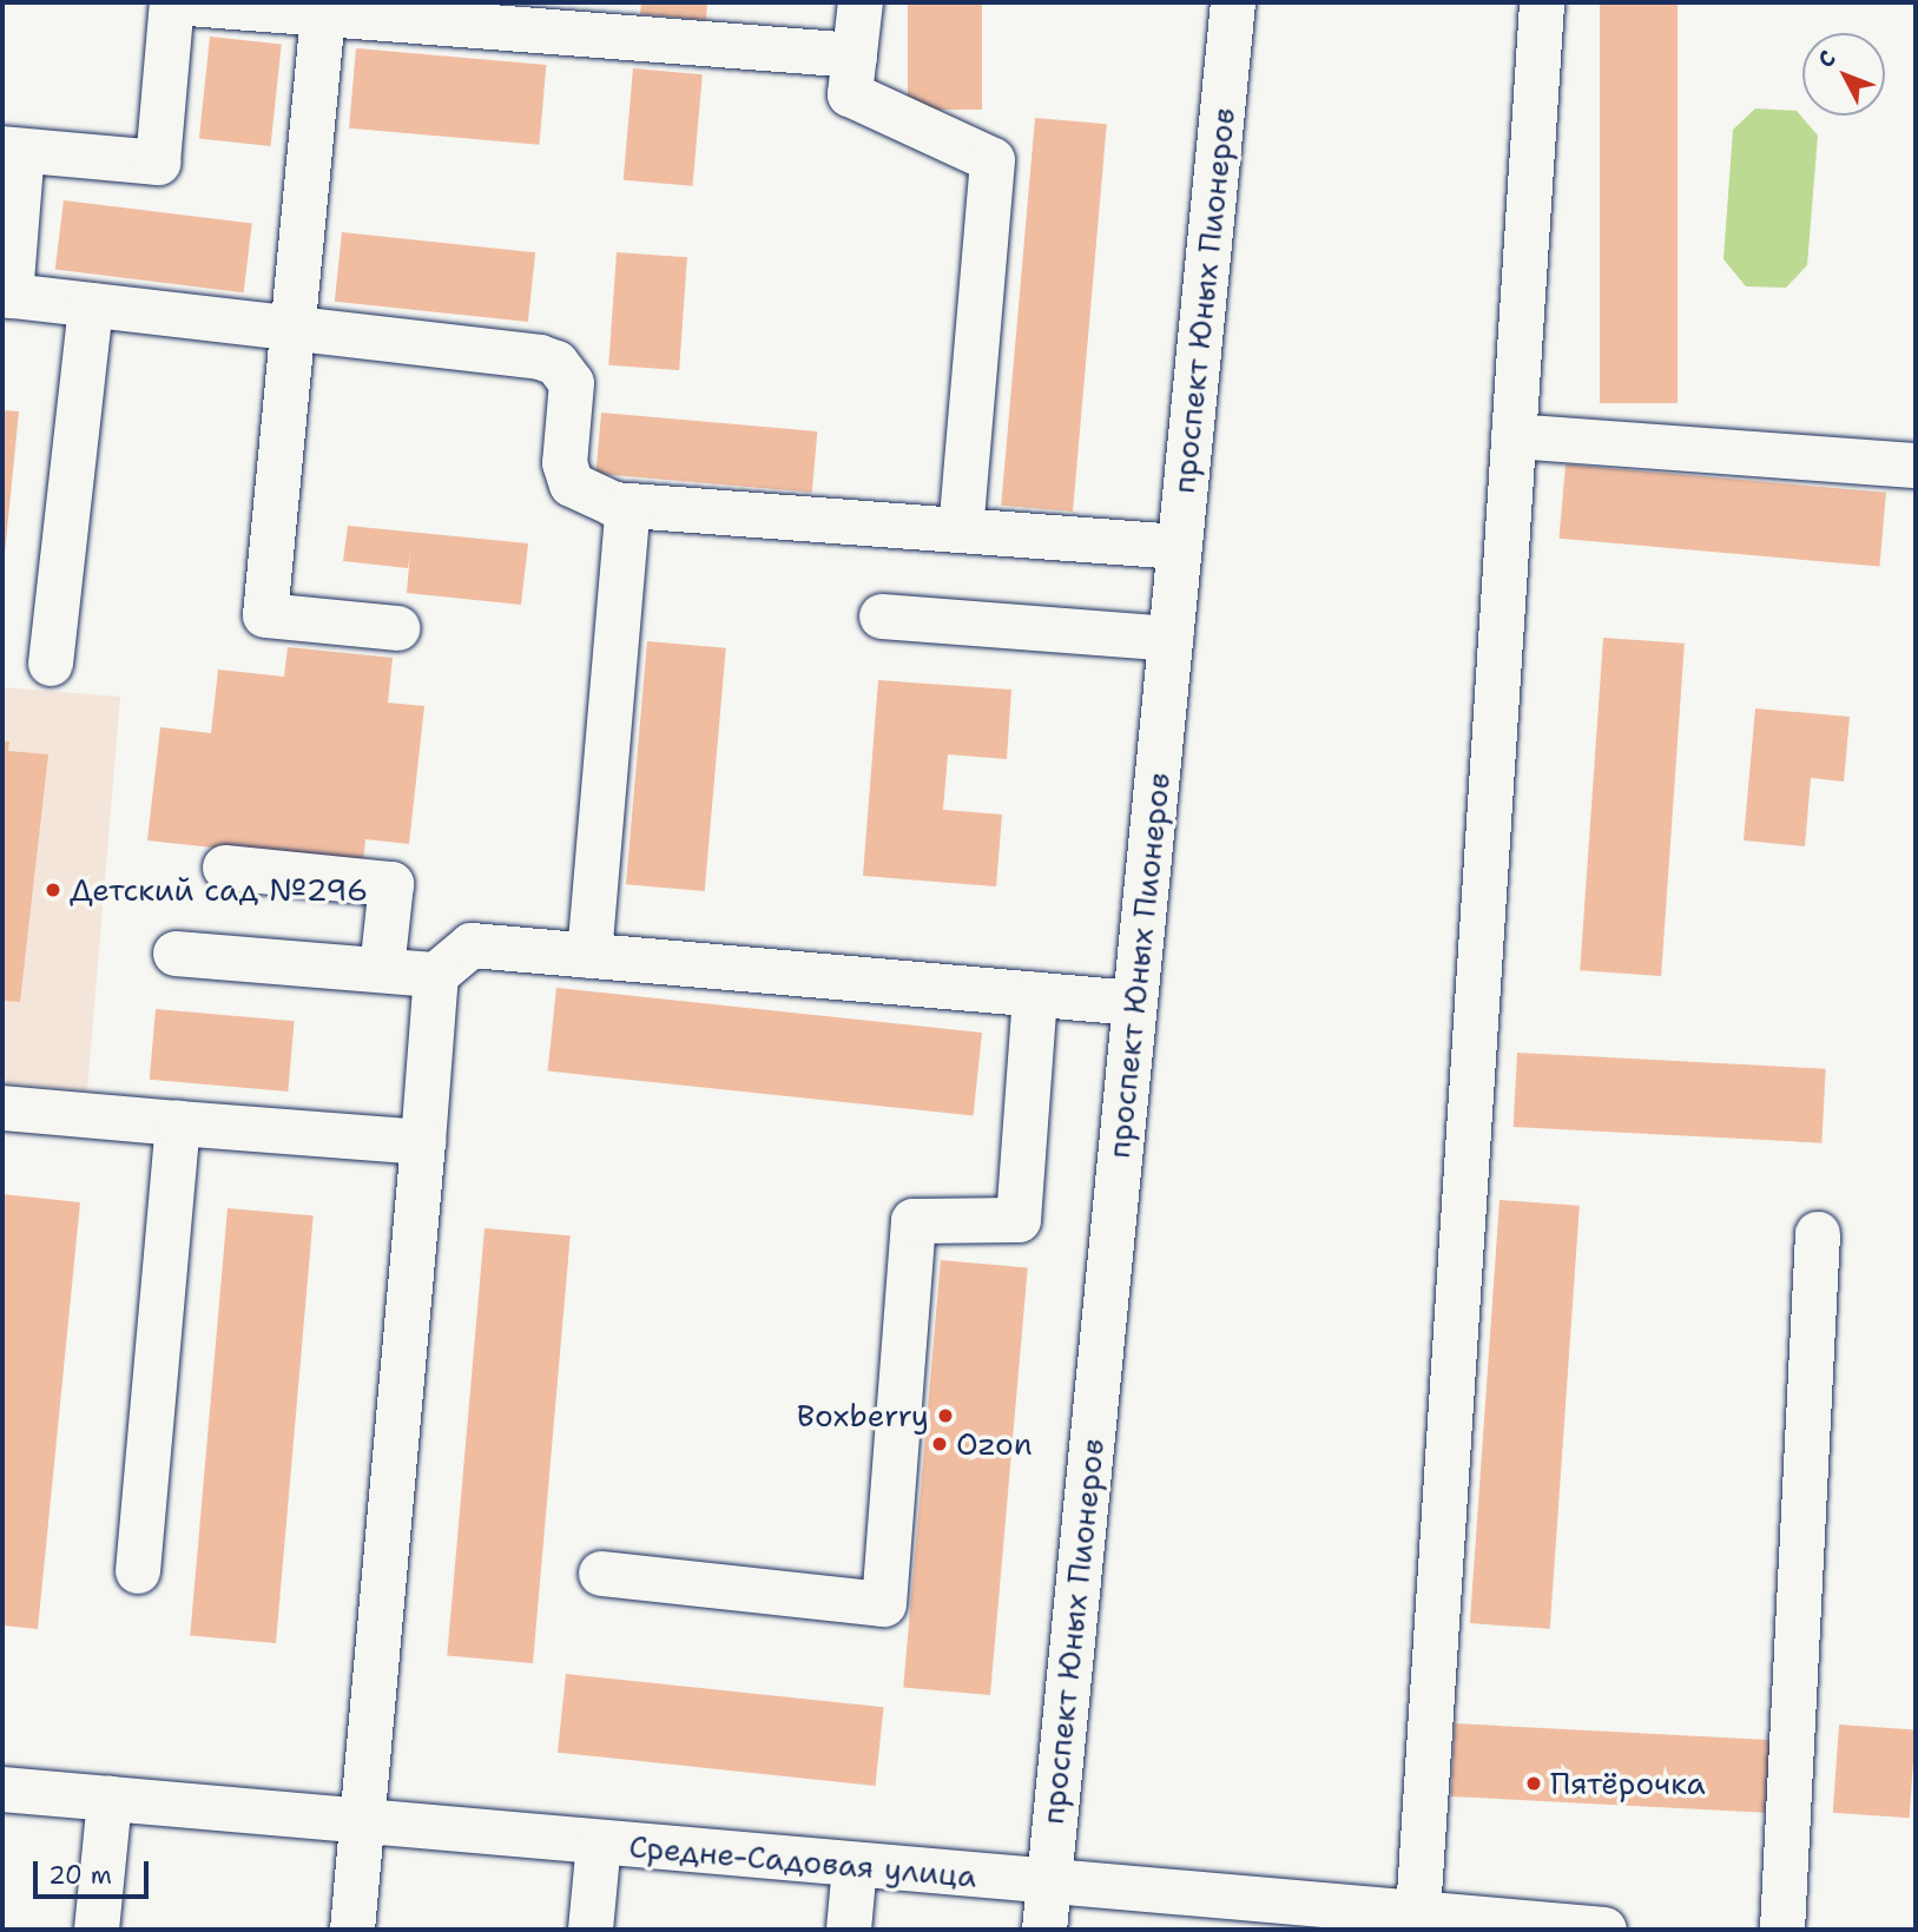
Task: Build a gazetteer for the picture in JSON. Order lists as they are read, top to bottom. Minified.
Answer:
{"streets":{"street":["проспект Юных Пионеров","Средне-Садовая улица"]},"crossings":[["проспект Юных Пионеров","Средне-Садовая улица"]],"places":["Детский сад №296","Boxberry","Ozon","Пятёрочка"],"scale_bar":"20 m","north":"top left"}
